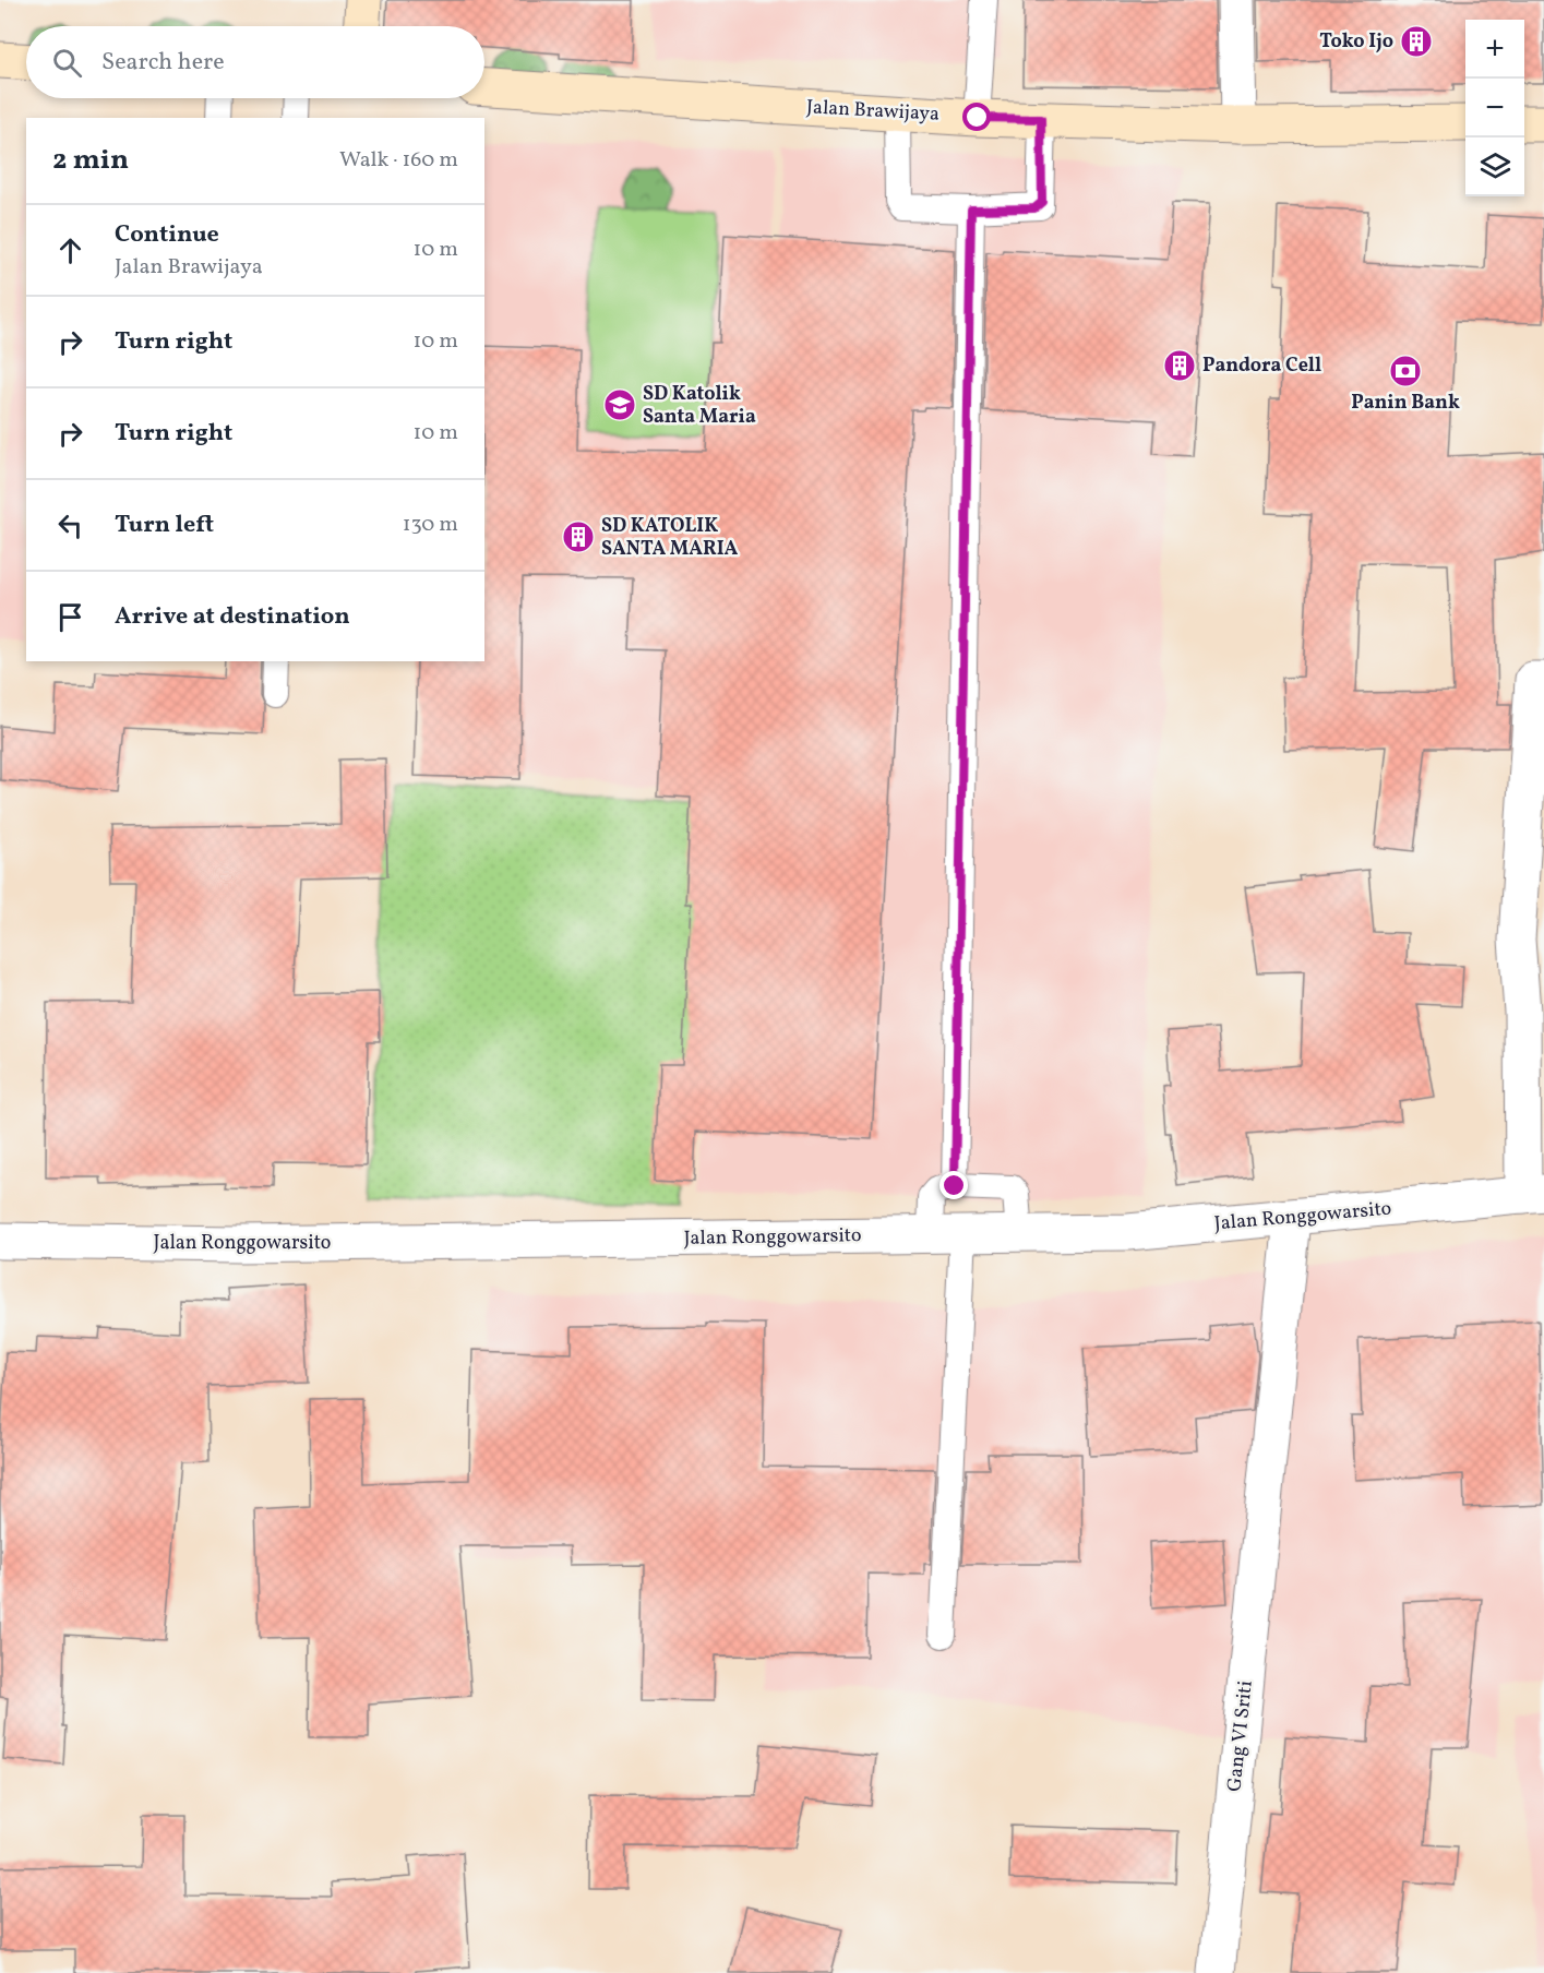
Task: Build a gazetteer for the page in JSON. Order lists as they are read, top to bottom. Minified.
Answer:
{"streets":{"main road":["Jalan Brawijaya"],"street":["Jalan Ronggowarsito","Gang VI Sriti"]},"crossings":[["Jalan Ronggowarsito","Gang VI Sriti"]],"places":{"building":["Toko Ijo","Pandora Cell","SD KATOLIK SANTA MARIA"],"bank":["Panin Bank"],"school or university":["SD Katolik Santa Maria"]},"page":{"map_buttons":["+","−"],"search":"Search here","heading":["2 min","Walk · 160 m"],"list":[["Continue","Jalan Brawijaya","10 m"],["Turn right","10 m"],["Turn right","10 m"],["Turn left","130 m"],"Arrive at destination"]}}
